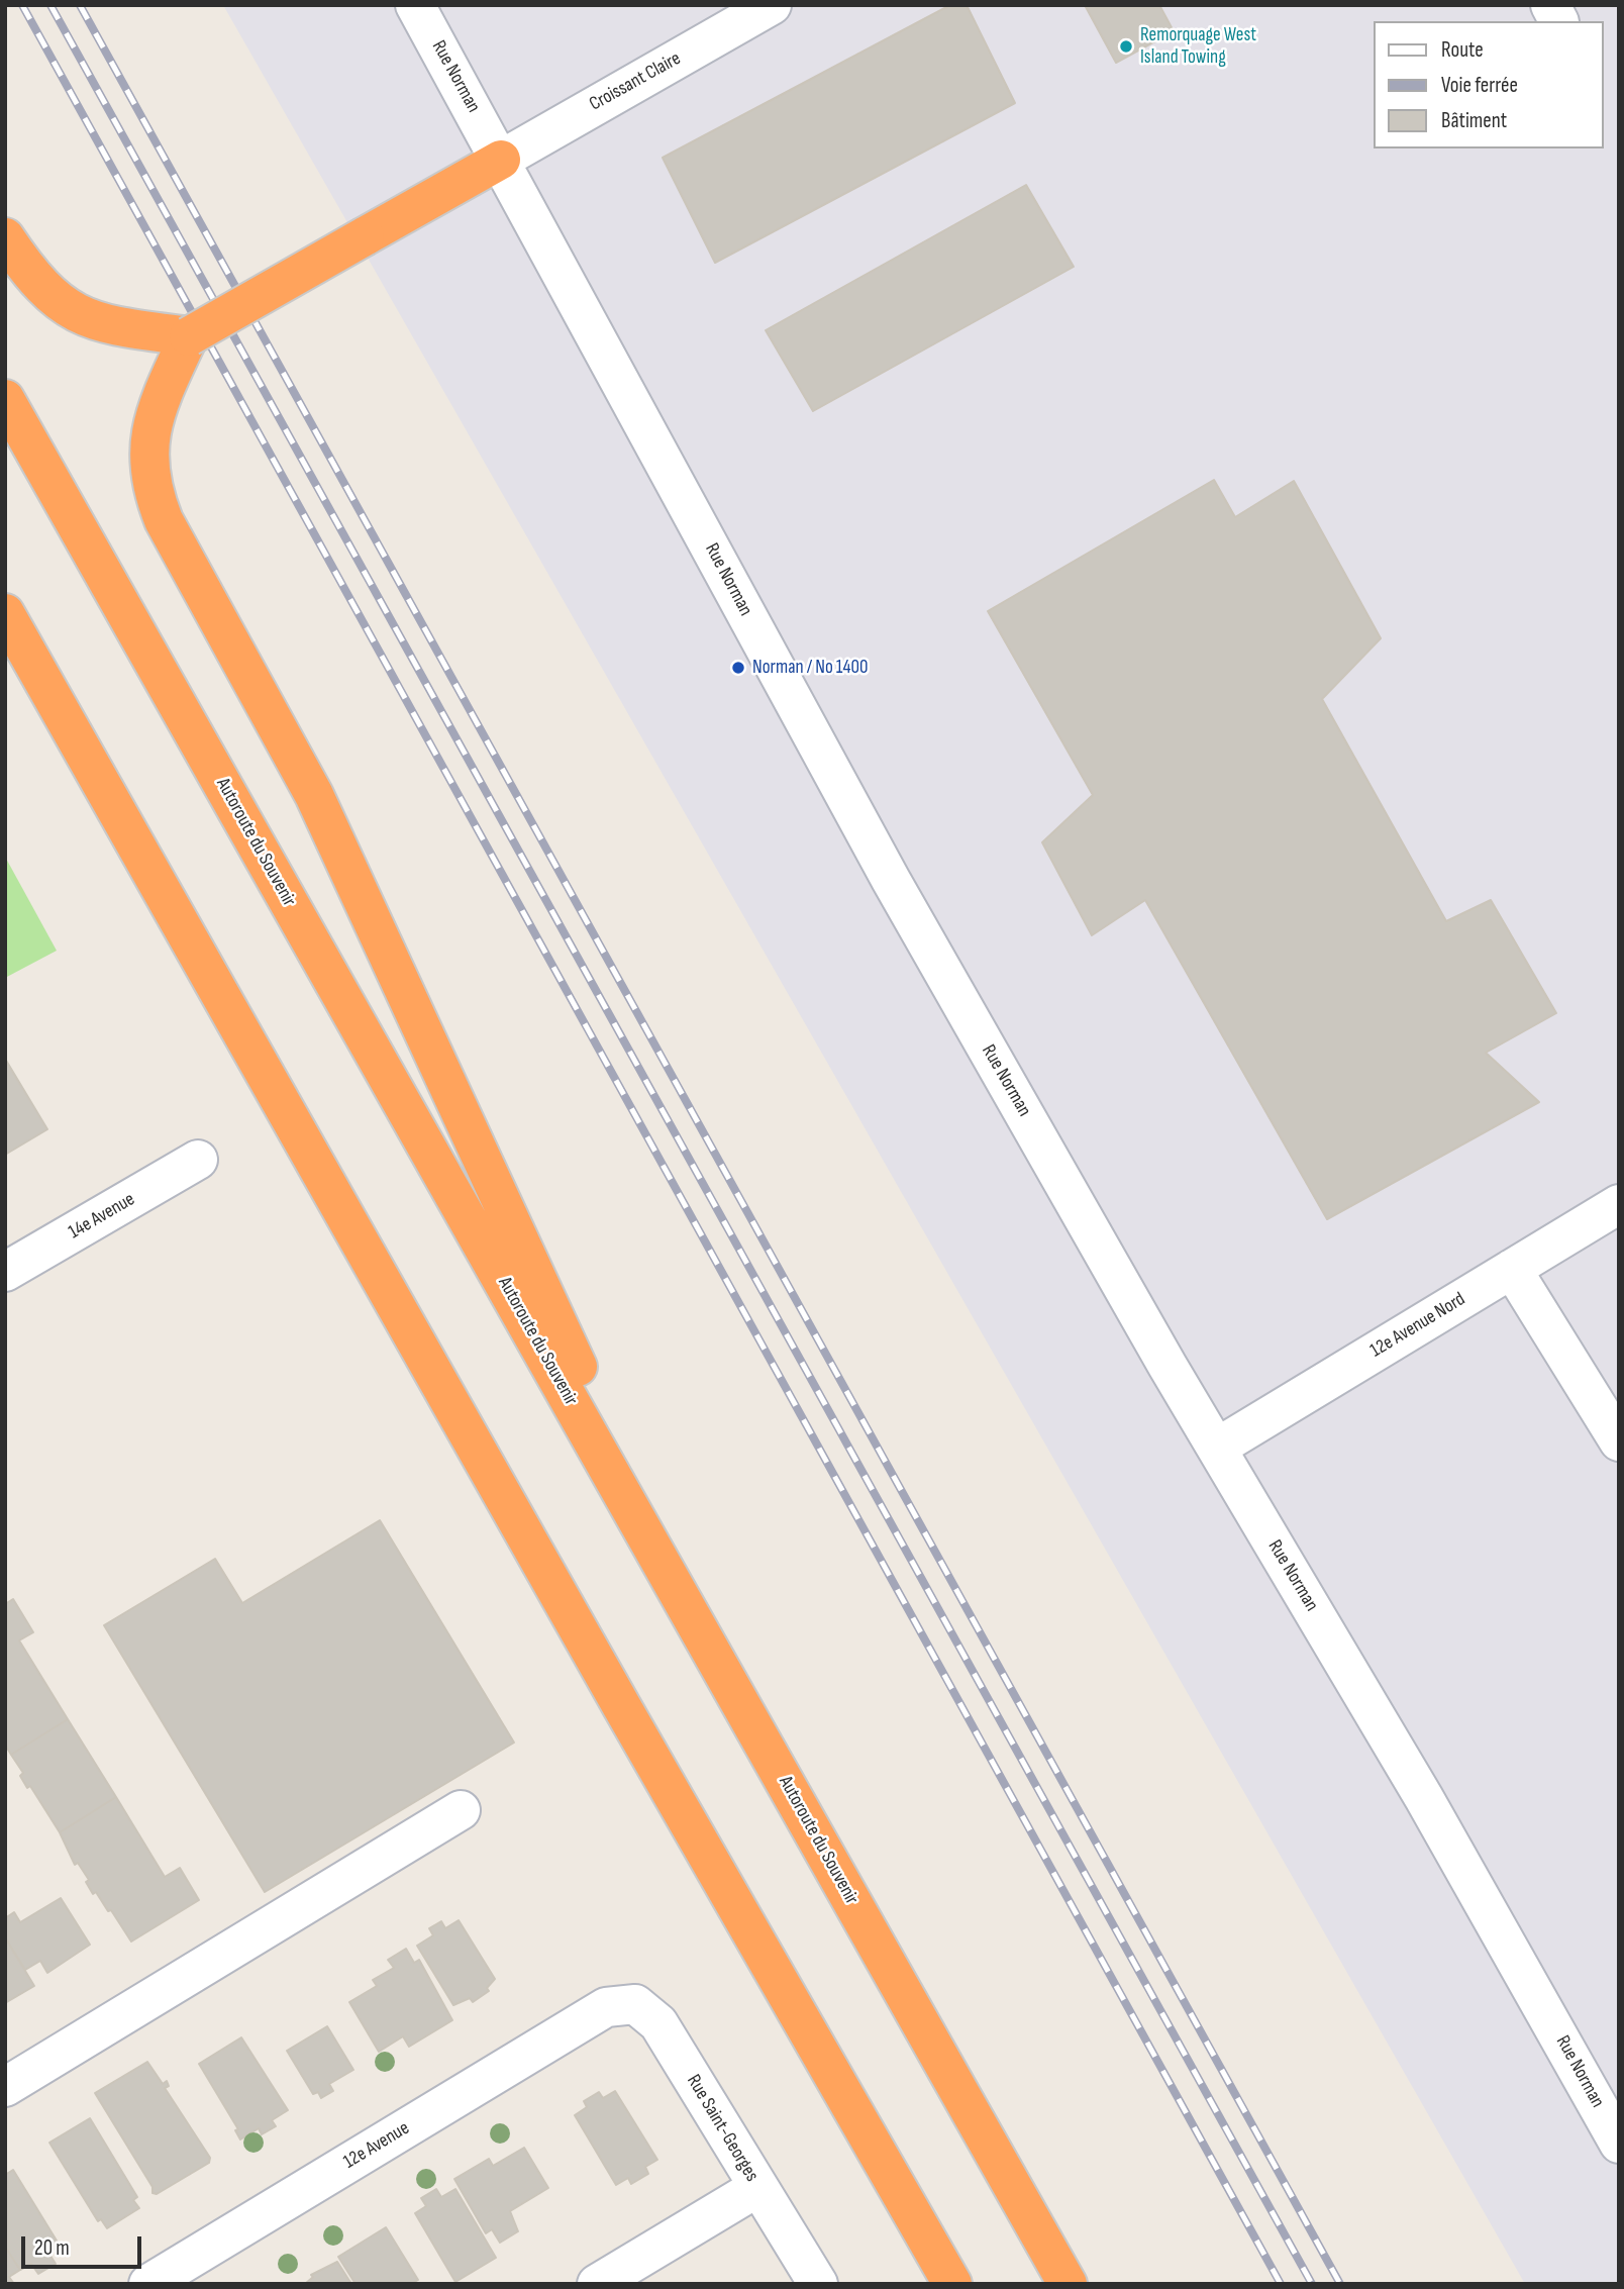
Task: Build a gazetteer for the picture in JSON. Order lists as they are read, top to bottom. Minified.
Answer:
{"streets":{"highway":["Autoroute du Souvenir"],"street":["Rue Norman","Croissant Claire","14e Avenue","12e Avenue Nord","Rue Saint-Georges","12e Avenue"]},"crossings":[["Rue Norman","Croissant Claire"],["Rue Norman","12e Avenue Nord"],["Rue Saint-Georges","12e Avenue"]],"places":["Remorquage West Island Towing","Norman / No 1400"],"legend":["Route","Voie ferrée","Bâtiment"],"scale_bar":"20 m"}
